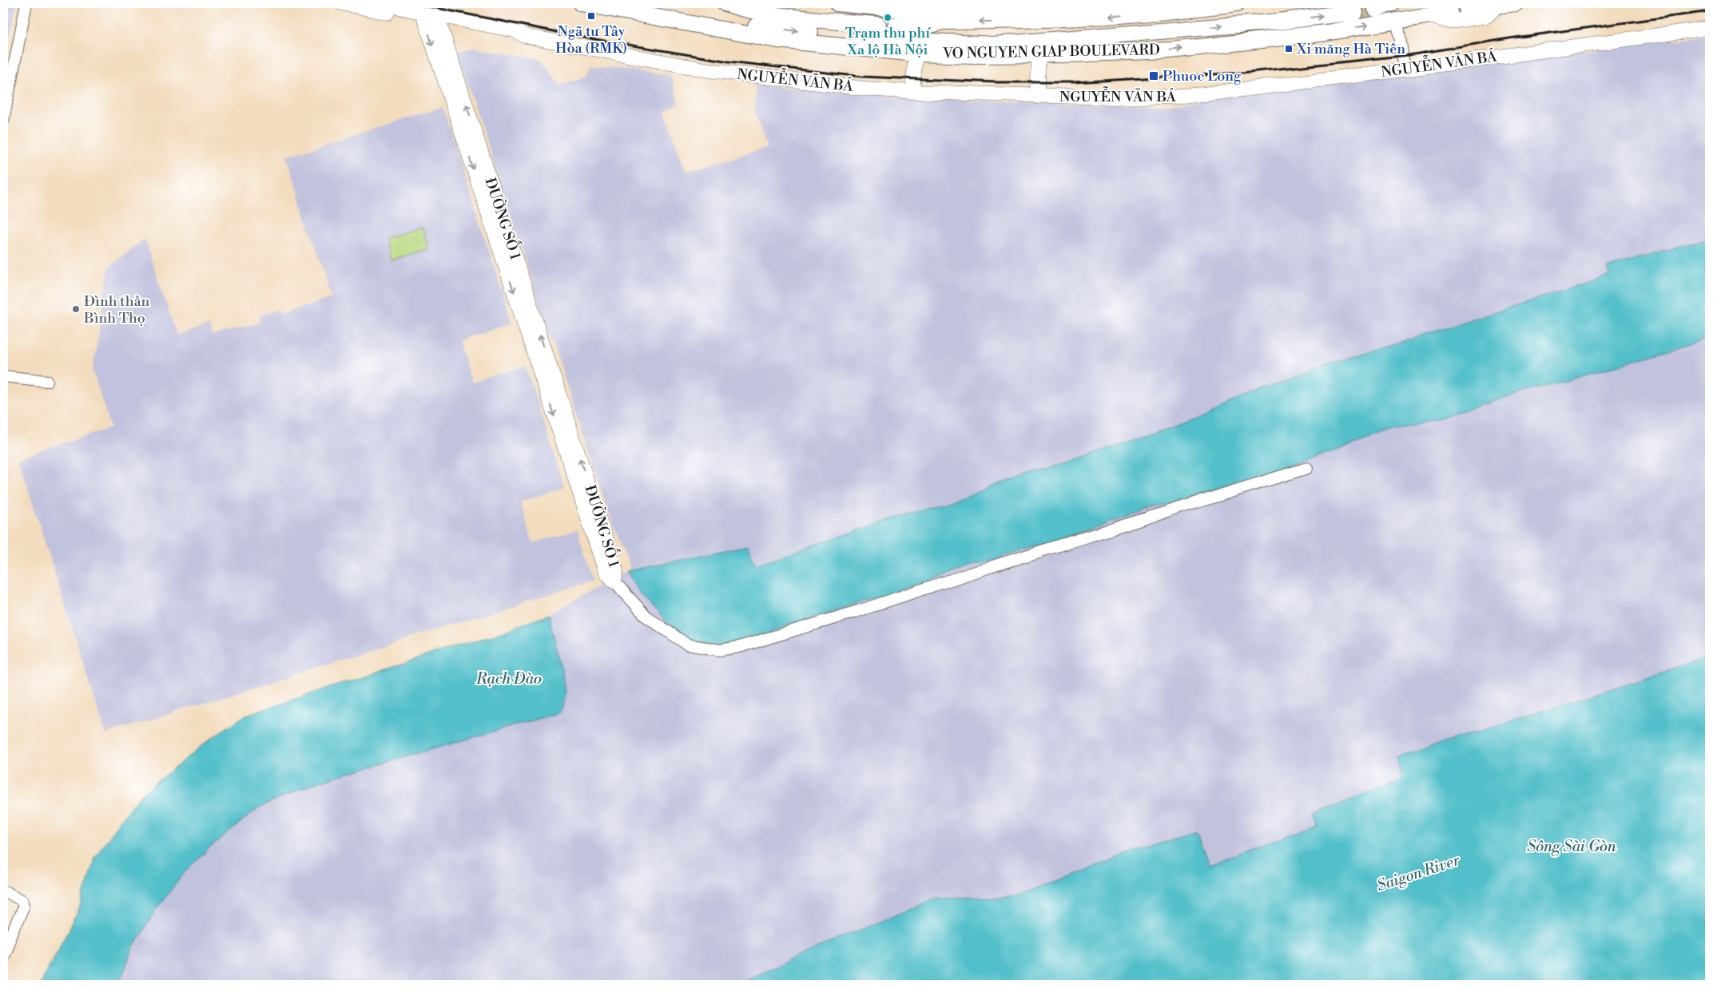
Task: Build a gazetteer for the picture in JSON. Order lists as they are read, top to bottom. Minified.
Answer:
{"streets":{"highway":["VO NGUYEN GIAP BOULEVARD"],"main road":["NGUYỄN VĂN BÁ","ĐƯỜNG SỐ 1"]},"crossings":[["NGUYỄN VĂN BÁ","ĐƯỜNG SỐ 1"]],"water":["Rạch Đào","Sông Sài Gòn","Saigon River"],"places":{"transit":["Ngã tư Tây Hòa (RMK)","Xi măng Hà Tiên","Phuoc Long"],"other":["Trạm thu phí Xa lộ Hà Nội","Đình thần Bình Thọ"]}}
